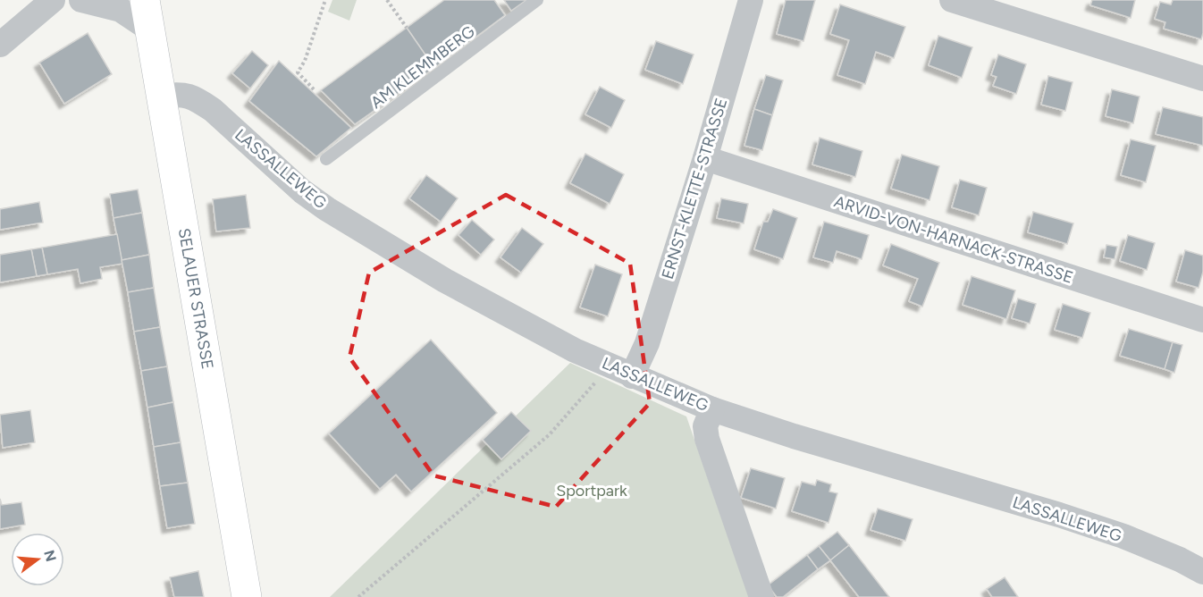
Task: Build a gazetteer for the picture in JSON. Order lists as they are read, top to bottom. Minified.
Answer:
{"streets":{"main road":["SELAUER STRASSE"],"street":["LASSALLEWEG","ERNST-KLETTE-STRASSE","ARVID-VON-HARNACK-STRASSE"],"lane":["AM KLEMMBERG"]},"crossings":[["LASSALLEWEG","ERNST-KLETTE-STRASSE"],["LASSALLEWEG","SELAUER STRASSE"],["ERNST-KLETTE-STRASSE","ARVID-VON-HARNACK-STRASSE"]],"parks":["Sportpark"],"north":"right"}
